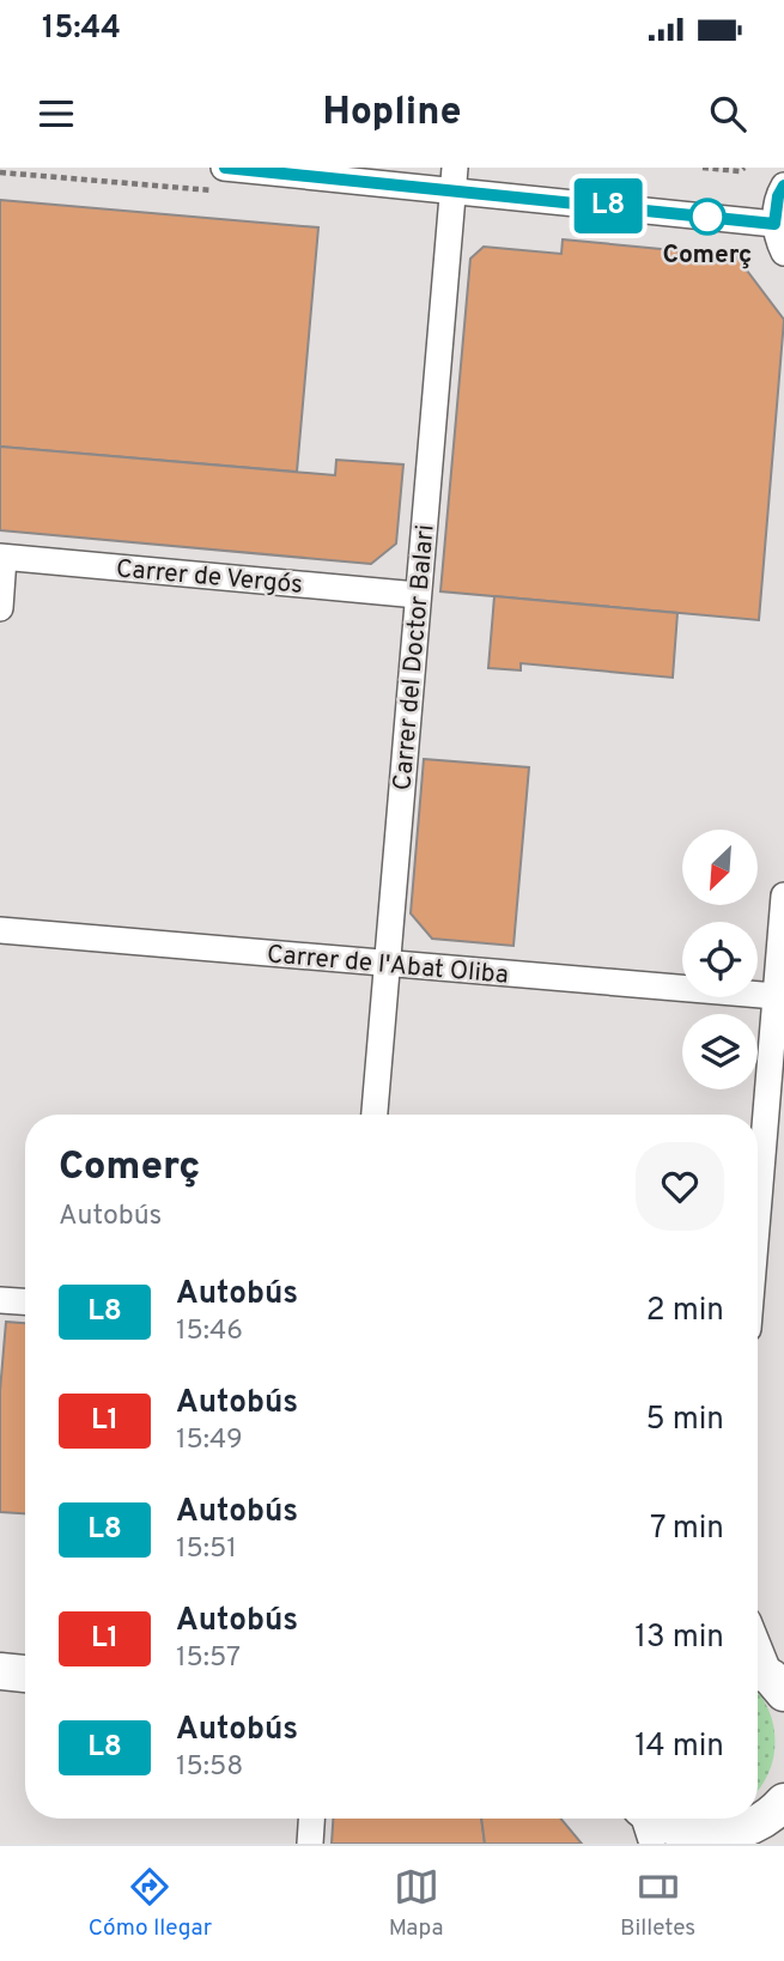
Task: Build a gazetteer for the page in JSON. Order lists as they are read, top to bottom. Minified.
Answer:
{"streets":{"street":["Carrer de Vergós","Carrer del Doctor Balari","Carrer de l'Abat Oliba"]},"crossings":[["Carrer de Vergós","Carrer del Doctor Balari"],["Carrer del Doctor Balari","Carrer de l'Abat Oliba"]],"places":["Comerç"],"lines":["bus line L8"],"north":"bottom left","page":{"status":"15:44","header":"Hopline","on_map":"L8","heading":["Comerç","Autobús"],"list":[{"mark":"L8","name":"Autobús","note":"15:46","value":"2 min"},{"mark":"L1","name":"Autobús","note":"15:49","value":"5 min"},{"mark":"L8","name":"Autobús","note":"15:51","value":"7 min"},{"mark":"L1","name":"Autobús","note":"15:57","value":"13 min"},{"mark":"L8","name":"Autobús","note":"15:58","value":"14 min"}],"tabs":["Cómo llegar","Mapa","Billetes"]}}
